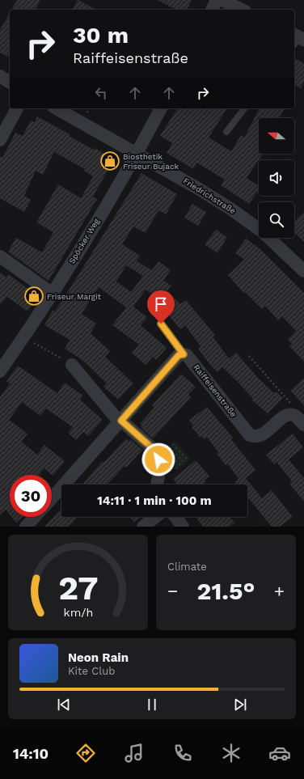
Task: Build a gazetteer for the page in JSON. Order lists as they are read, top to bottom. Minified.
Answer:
{"streets":{"street":["Friedrichstraße","Spöcker Weg","Raiffeisenstraße"]},"crossings":[["Friedrichstraße","Spöcker Weg"]],"places":{"shop":["Biosthetik Friseur Bujack","Friseur Margit"]},"north":"left","page":{"turn":["30 m","Raiffeisenstraße"],"limit":"30","trip":"14:11 · 1 min · 100 m","tile":"Climate","heat":["−","21.5°","+"],"song":["Neon Rain","Kite Club"],"tabs":"14:10","gauge":["27","km/h"]}}
